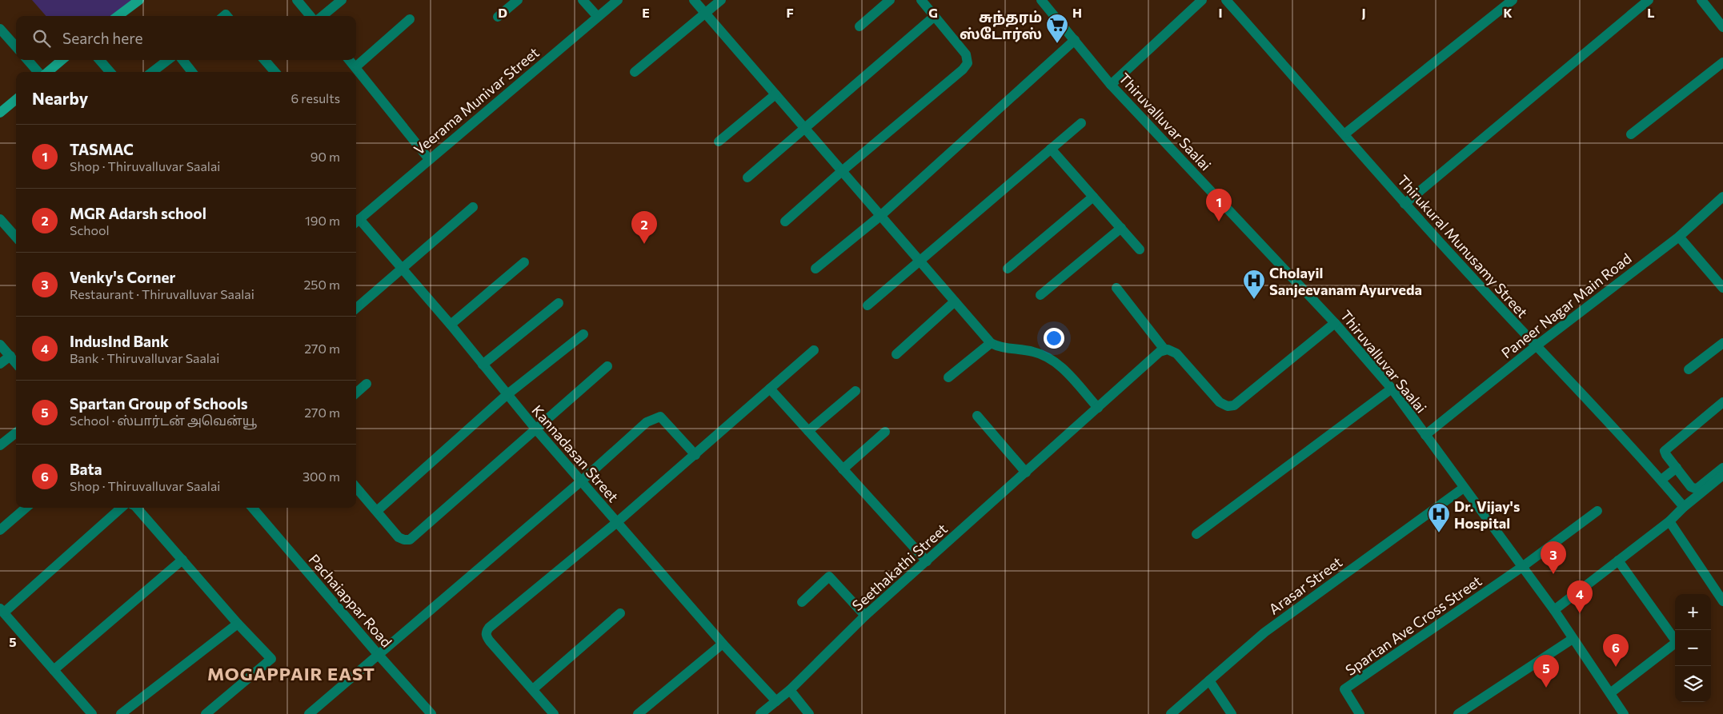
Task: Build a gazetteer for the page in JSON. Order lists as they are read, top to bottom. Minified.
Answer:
{"streets":{"street":["Veerama Munivar Street","Thiruvalluvar Saalai","Thirukural Munusamy Street","Paneer Nagar Main Road","Kannadasan Street","Seethakathi Street","Arasar Street","Pachaiappar Road","Spartan Ave Cross Street"]},"crossings":[["Veerama Munivar Street","Kannadasan Street"],["Thiruvalluvar Saalai","Paneer Nagar Main Road"],["Thiruvalluvar Saalai","Arasar Street"],["Thiruvalluvar Saalai","Spartan Ave Cross Street"],["Thirukural Munusamy Street","Paneer Nagar Main Road"],["Kannadasan Street","Seethakathi Street"]],"districts":["MOGAPPAIR EAST"],"places":{"supermarket":["சுந்தரம் ஸ்டோர்ஸ்"],"hospital":["Cholayil Sanjeevanam Ayurveda","Dr. Vijay's Hospital"]},"page":{"search":"Search here","heading":["Nearby","6 results"],"list":[{"mark":"1","name":"TASMAC","note":"Shop · Thiruvalluvar Saalai","value":"90 m"},{"mark":"2","name":"MGR Adarsh school","note":"School","value":"190 m"},{"mark":"3","name":"Venky's Corner","note":"Restaurant · Thiruvalluvar Saalai","value":"250 m"},{"mark":"4","name":"IndusInd Bank","note":"Bank · Thiruvalluvar Saalai","value":"270 m"},{"mark":"5","name":"Spartan Group of Schools","note":"School · ஸ்பார்டன் அவென்யூ","value":"270 m"},{"mark":"6","name":"Bata","note":"Shop · Thiruvalluvar Saalai","value":"300 m"}],"pins":["1","2","3","4","6","5"],"map_buttons":["+","−"]},"grid":{"columns":["D","E","F","G","H","I","J","K","L"],"rows":["5"]}}
